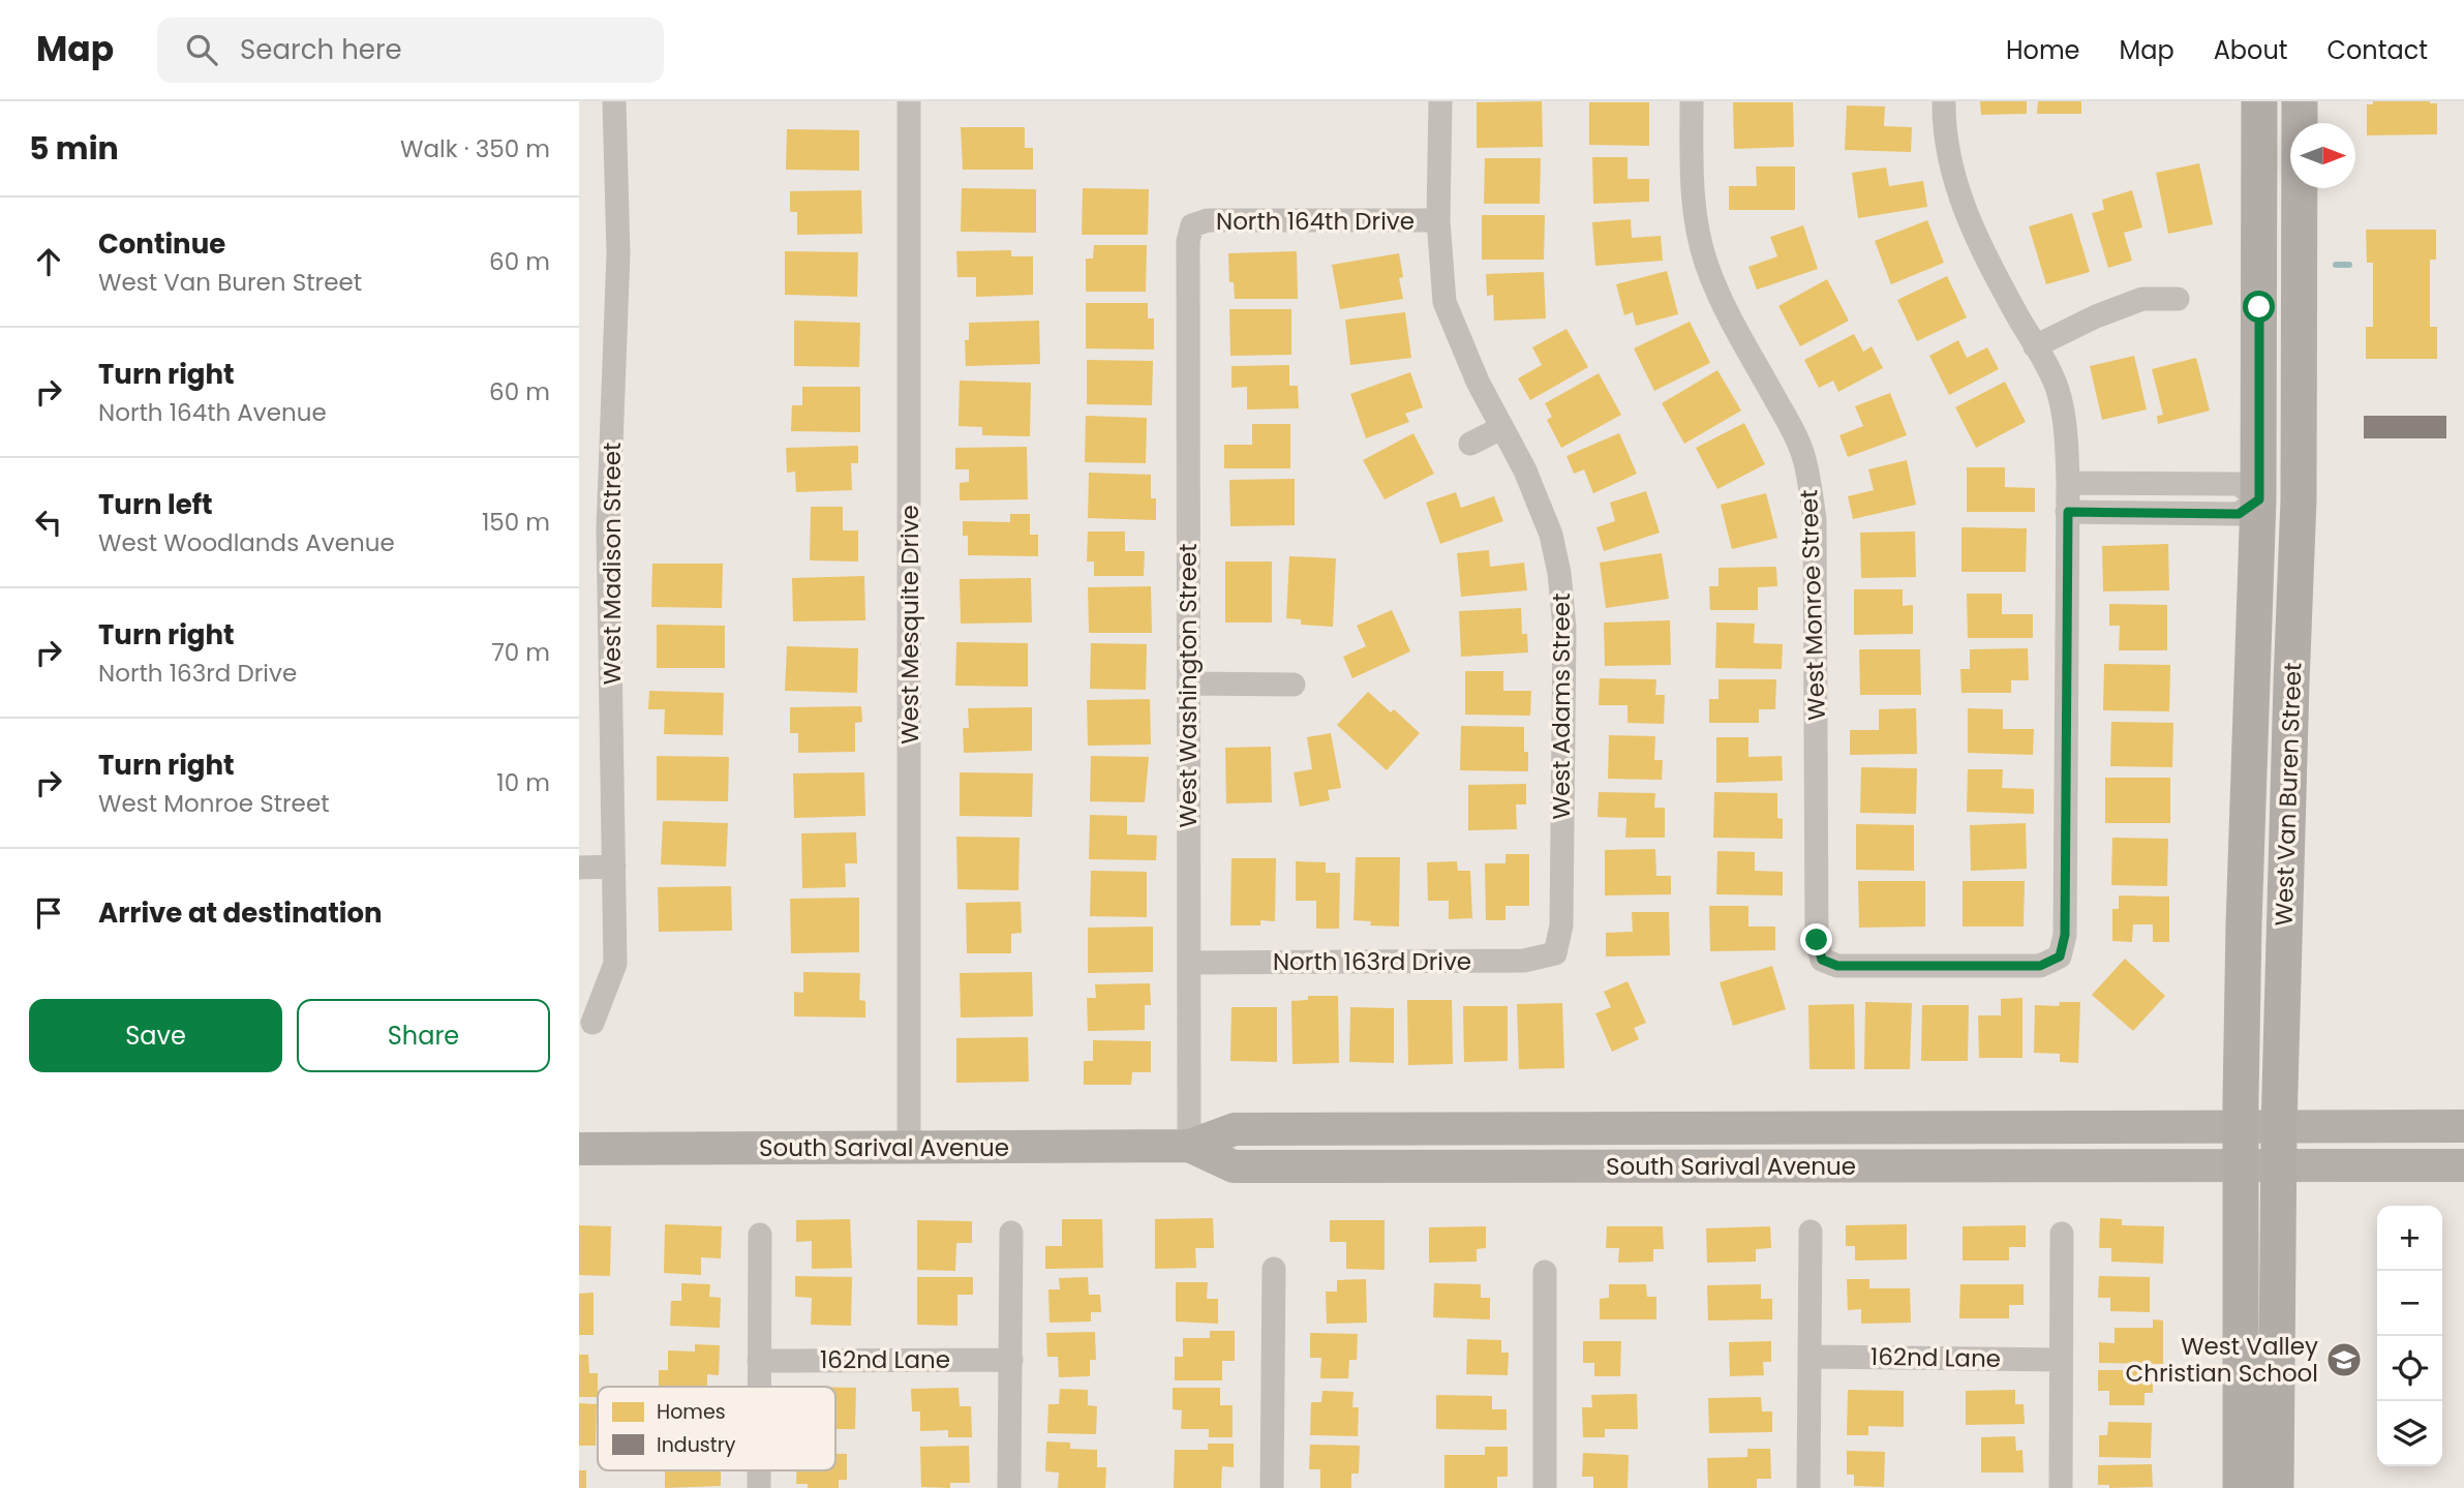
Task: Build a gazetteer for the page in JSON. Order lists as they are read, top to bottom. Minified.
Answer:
{"streets":{"main road":["West Van Buren Street","South Sarival Avenue"],"street":["North 164th Drive","West Madison Street","West Monroe Street","West Mesquite Drive","West Washington Street","West Adams Street","North 163rd Drive","162nd Lane"]},"crossings":[["North 164th Drive","West Washington Street"],["North 164th Drive","West Adams Street"],["West Mesquite Drive","South Sarival Avenue"],["West Washington Street","North 163rd Drive"],["West Washington Street","South Sarival Avenue"],["West Adams Street","North 163rd Drive"],["West Van Buren Street","South Sarival Avenue"]],"places":{"school or university":["West Valley Christian School"]},"legend":["Homes","Industry"],"north":"right","page":{"header":"Map","search":"Search here","nav":["Home","Map","About","Contact"],"heading":["5 min","Walk · 350 m"],"list":[["Continue","West Van Buren Street","60 m"],["Turn right","North 164th Avenue","60 m"],["Turn left","West Woodlands Avenue","150 m"],["Turn right","North 163rd Drive","70 m"],["Turn right","West Monroe Street","10 m"],"Arrive at destination"],"buttons":["Save","Share"],"map_buttons":["+","−"]}}
